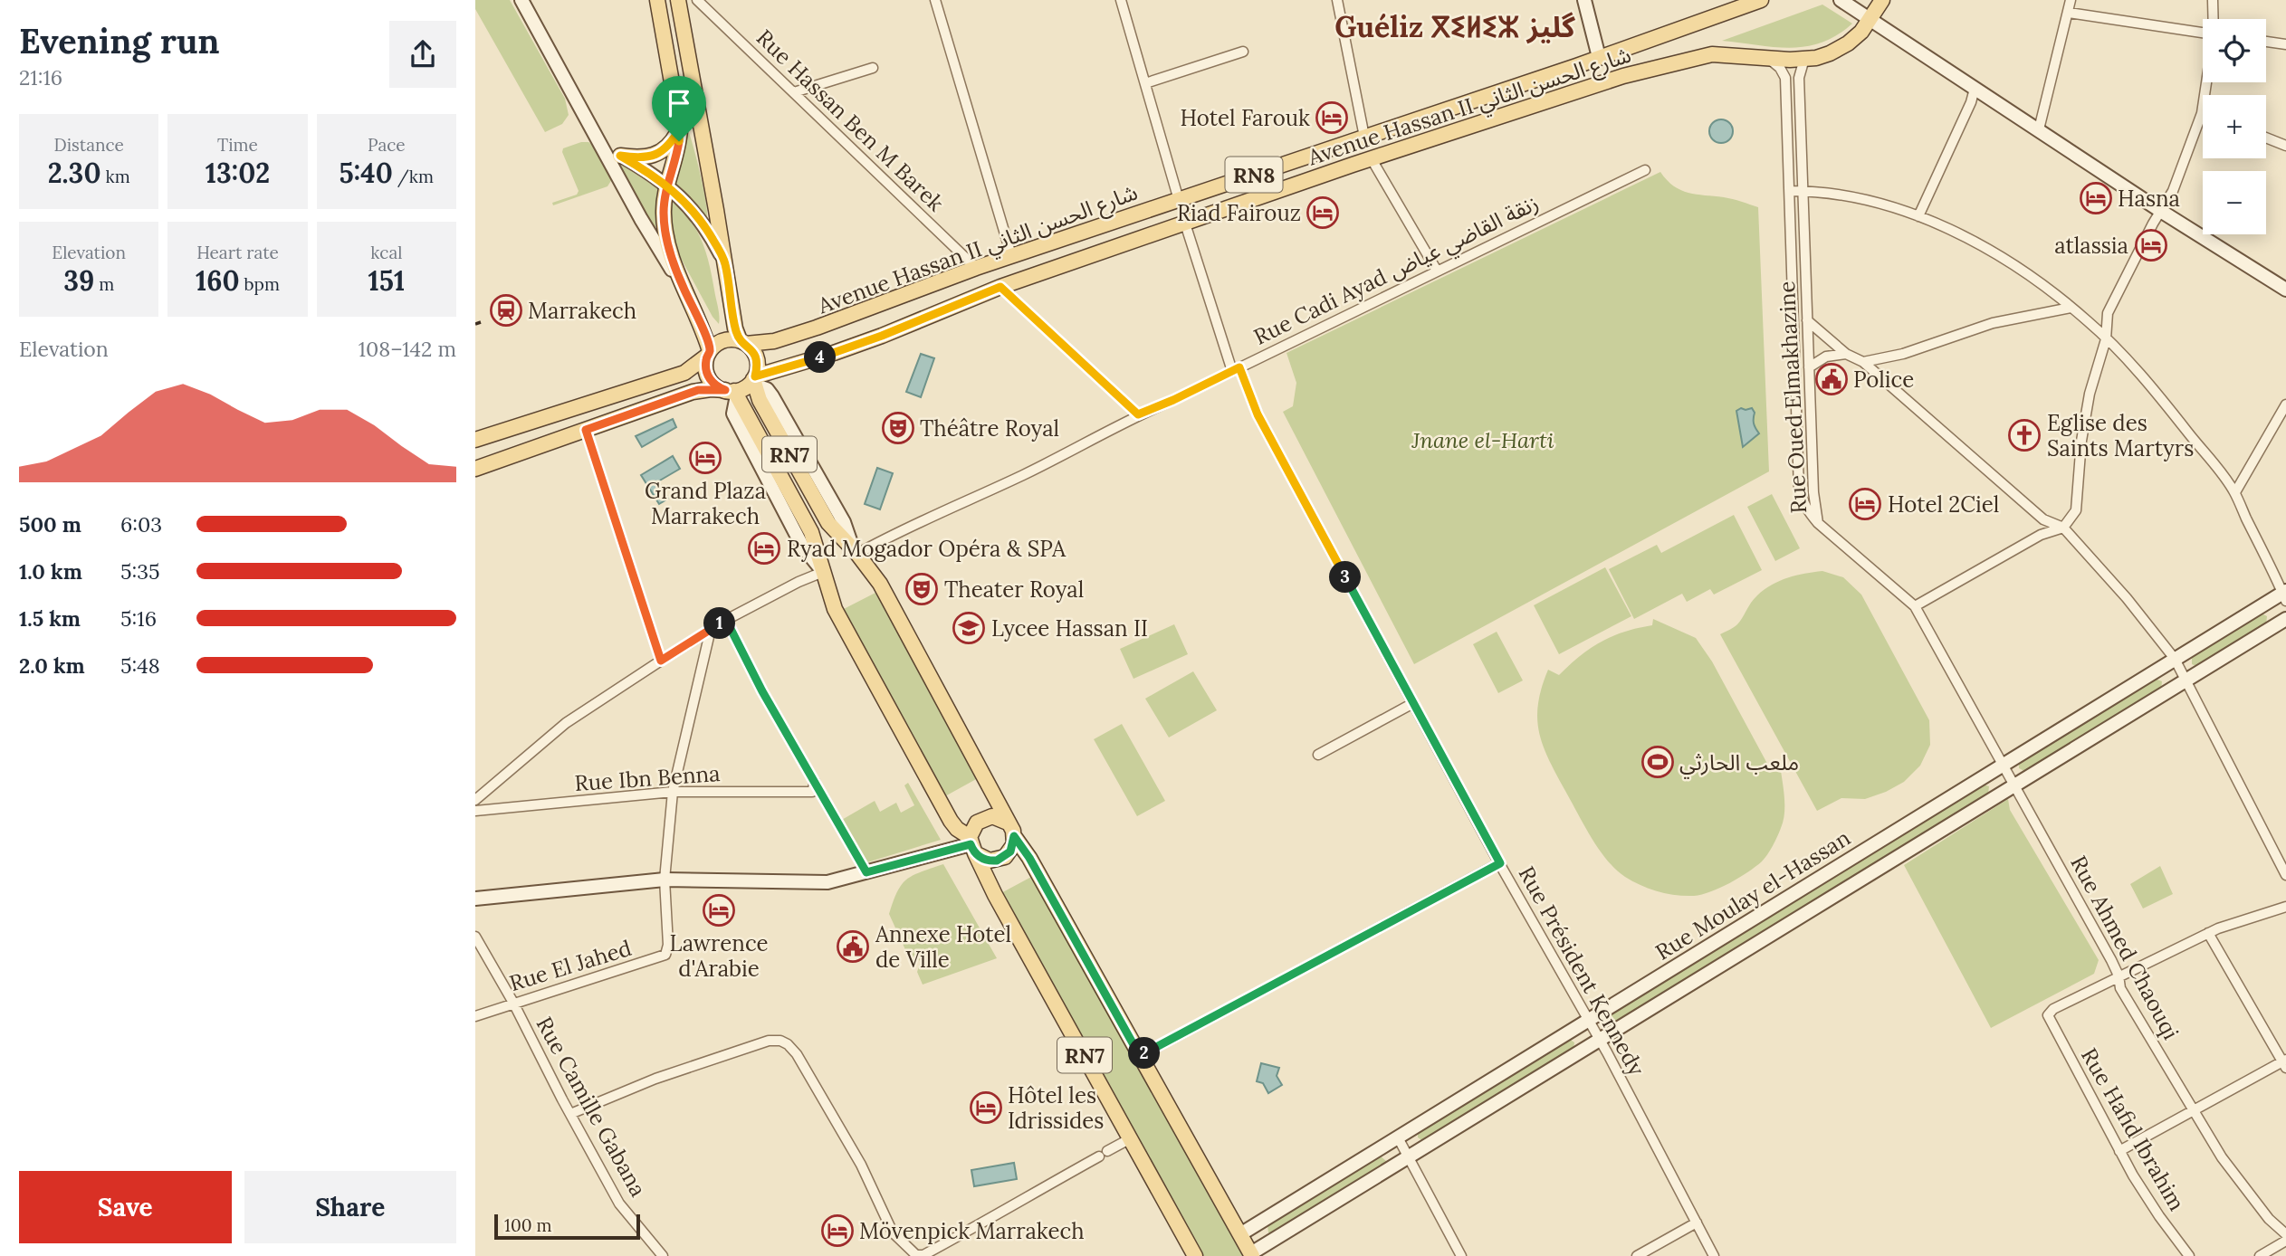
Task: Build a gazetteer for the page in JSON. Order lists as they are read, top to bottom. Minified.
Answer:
{"streets":{"main road":["Avenue Hassan II شارع الحسن الثاني","RN8","RN7"],"street":["Rue Hassan Ben M Barek","Rue Cadi Ayad زنقة القاضي عياض","Rue Oued Elmakhazine","Rue Ibn Benna","Rue Moulay el-Hassan","Rue Ahmed Chaouqi","Rue El Jahed","Rue Président Kennedy","Rue Camille Gabana","Rue Hafid Ibrahim"]},"crossings":[["Avenue Hassan II شارع الحسن الثاني","Rue Hassan Ben M Barek"],["Avenue Hassan II شارع الحسن الثاني","RN8"],["Avenue Hassan II شارع الحسن الثاني","Rue Oued Elmakhazine"],["Avenue Hassan II شارع الحسن الثاني","RN7"],["Avenue Hassan II شارع الحسن الثاني","Rue Président Kennedy"],["RN8","RN7"],["Rue Cadi Ayad زنقة القاضي عياض","RN7"],["Rue Cadi Ayad زنقة القاضي عياض","Rue Président Kennedy"],["RN7","Rue Moulay el-Hassan"],["Rue Moulay el-Hassan","Rue Ahmed Chaouqi"],["Rue Moulay el-Hassan","Rue Président Kennedy"],["Rue Ahmed Chaouqi","Rue Hafid Ibrahim"],["Rue El Jahed","Rue Camille Gabana"]],"districts":["Guéliz ⴳⵉⵍⵉⵣ گليز"],"parks":["Jnane el-Harti"],"places":{"hotel":["Hotel Farouk","Hasna","Riad Fairouz","atlassia","Grand Plaza Marrakech","Hotel 2Ciel","Ryad Mogador Opéra & SPA","Lawrence d'Arabie","Hôtel les Idrissides","Mövenpick Marrakech"],"station":["Marrakech"],"public building":["Police","Annexe Hotel de Ville"],"theatre":["Théâtre Royal","Theater Royal"],"church":["Eglise des Saints Martyrs"],"school or university":["Lycee Hassan II"],"sports":["ملعب الحارثي"]},"scale_bar":"100 m","page":{"heading":["Evening run","21:16"],"map_buttons":["+","−"],"stats":[["Distance","2.30 km"],["Time","13:02"],["Pace","5:40 /km"],["Elevation","39 m"],["Heart rate","160 bpm"],["kcal","151"]],"chart":["Elevation","108–142 m"],"pins":["4","3","1","2"],"list":[{"name":"500 m","note":"6:03"},{"name":"1.0 km","note":"5:35"},{"name":"1.5 km","note":"5:16"},{"name":"2.0 km","note":"5:48"}],"buttons":["Save","Share"],"scale":"100 m"}}
